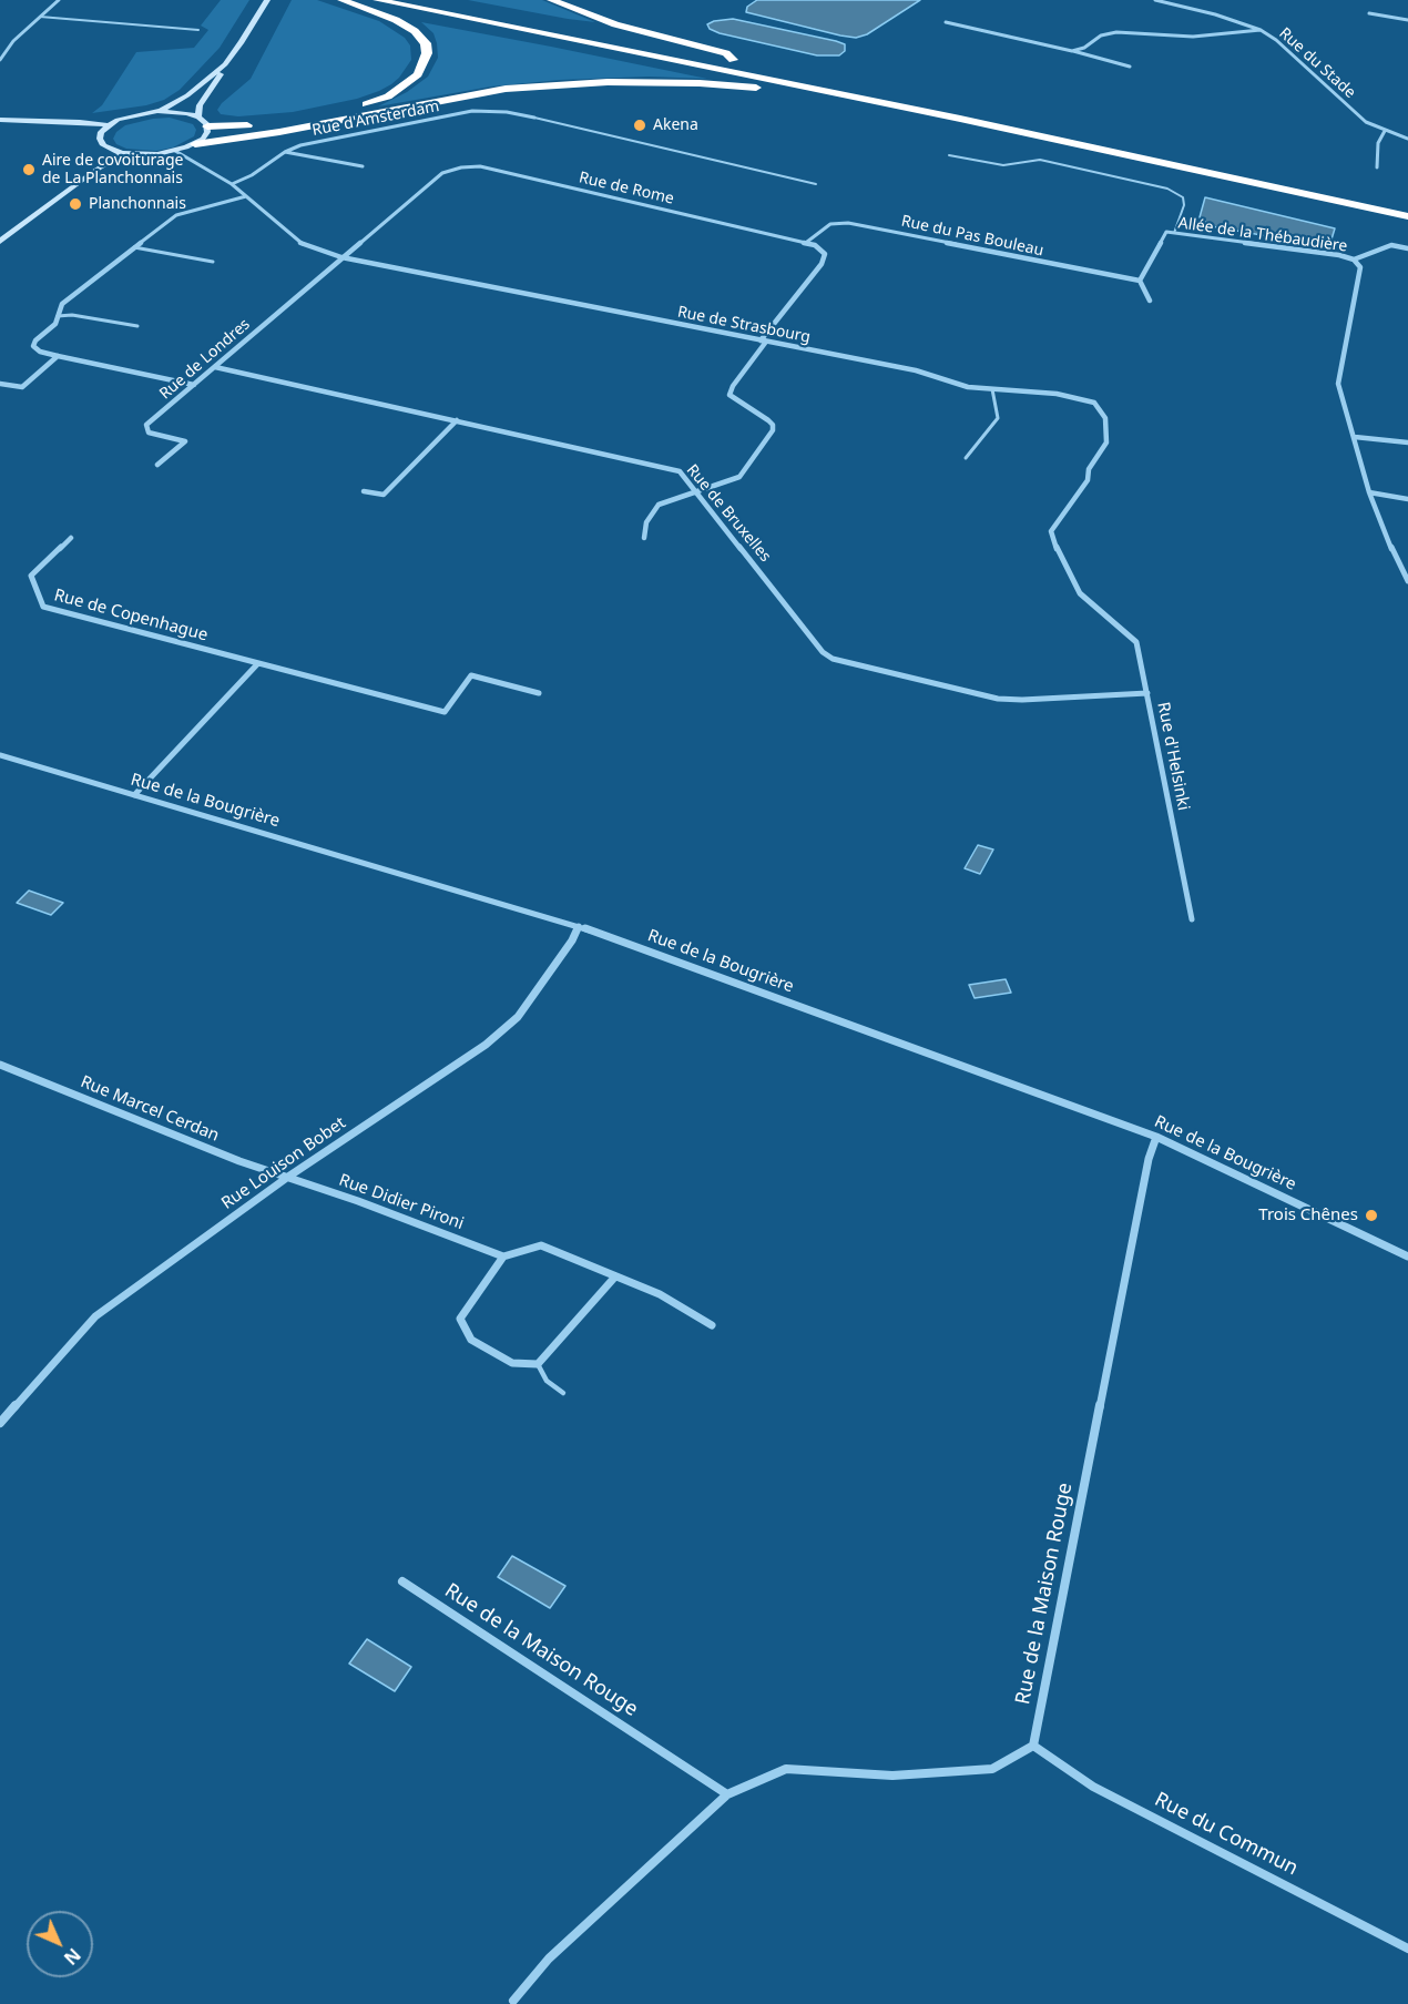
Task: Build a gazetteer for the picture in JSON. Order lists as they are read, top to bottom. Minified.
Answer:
{"streets":{"street":["Rue du Stade","Rue d'Amsterdam","Rue de Rome","Allée de la Thébaudière","Rue du Pas Bouleau","Rue de Strasbourg","Rue de Londres","Rue de Bruxelles","Rue de Copenhague","Rue d'Helsinki","Rue de la Bougrière","Rue Marcel Cerdan","Rue Louison Bobet","Rue Didier Pironi","Rue de la Maison Rouge","Rue du Commun"]},"crossings":[["Rue d'Amsterdam","Rue de Strasbourg"],["Rue de Rome","Rue du Pas Bouleau"],["Rue de Rome","Rue de Strasbourg"],["Rue de Rome","Rue de Londres"],["Allée de la Thébaudière","Rue du Pas Bouleau"],["Rue de Strasbourg","Rue de Londres"],["Rue de Strasbourg","Rue d'Helsinki"],["Rue de Londres","Rue de Bruxelles"],["Rue de Bruxelles","Rue d'Helsinki"],["Rue de la Bougrière","Rue Louison Bobet"],["Rue de la Bougrière","Rue de la Maison Rouge"],["Rue Marcel Cerdan","Rue Louison Bobet"],["Rue Marcel Cerdan","Rue Didier Pironi"],["Rue Louison Bobet","Rue Didier Pironi"],["Rue de la Maison Rouge","Rue du Commun"]],"places":["Akena","Aire de covoiturage de La Planchonnais","Planchonnais","Trois Chênes"],"north":"bottom right"}
